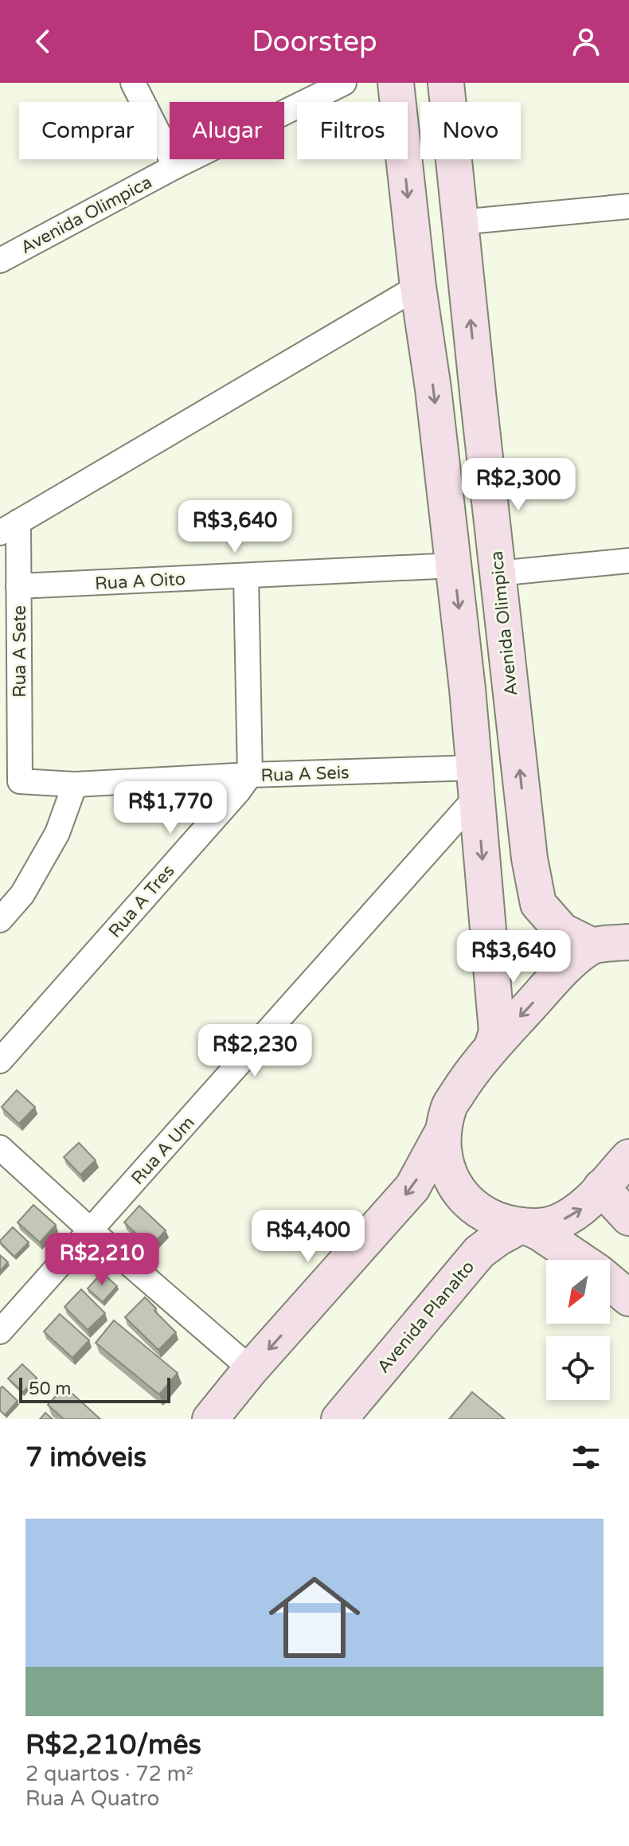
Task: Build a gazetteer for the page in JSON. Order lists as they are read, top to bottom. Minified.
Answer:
{"streets":{"main road":["Avenida Olimpica","Avenida Planalto"],"street":["Rua A Oito","Rua A Sete","Rua A Seis","Rua A Tres","Rua A Um"]},"crossings":[["Rua A Oito","Rua A Sete"],["Rua A Sete","Rua A Seis"],["Rua A Seis","Rua A Tres"],["Rua A Seis","Rua A Um"]],"one_way":["Avenida Olimpica"],"scale_bar":"50 m","north":"bottom left","page":{"header":"Doorstep","chip":["Comprar","Alugar","Filtros","Novo"],"price":["R$2,300","R$3,640","R$1,770","R$3,640","R$2,230","R$4,400","R$2,210"],"scale":"50 m","heading":"7 imóveis","list":[{"name":"R$2,210/mês","note":"2 quartos · 72 m² · Rua A Quatro"}]}}
